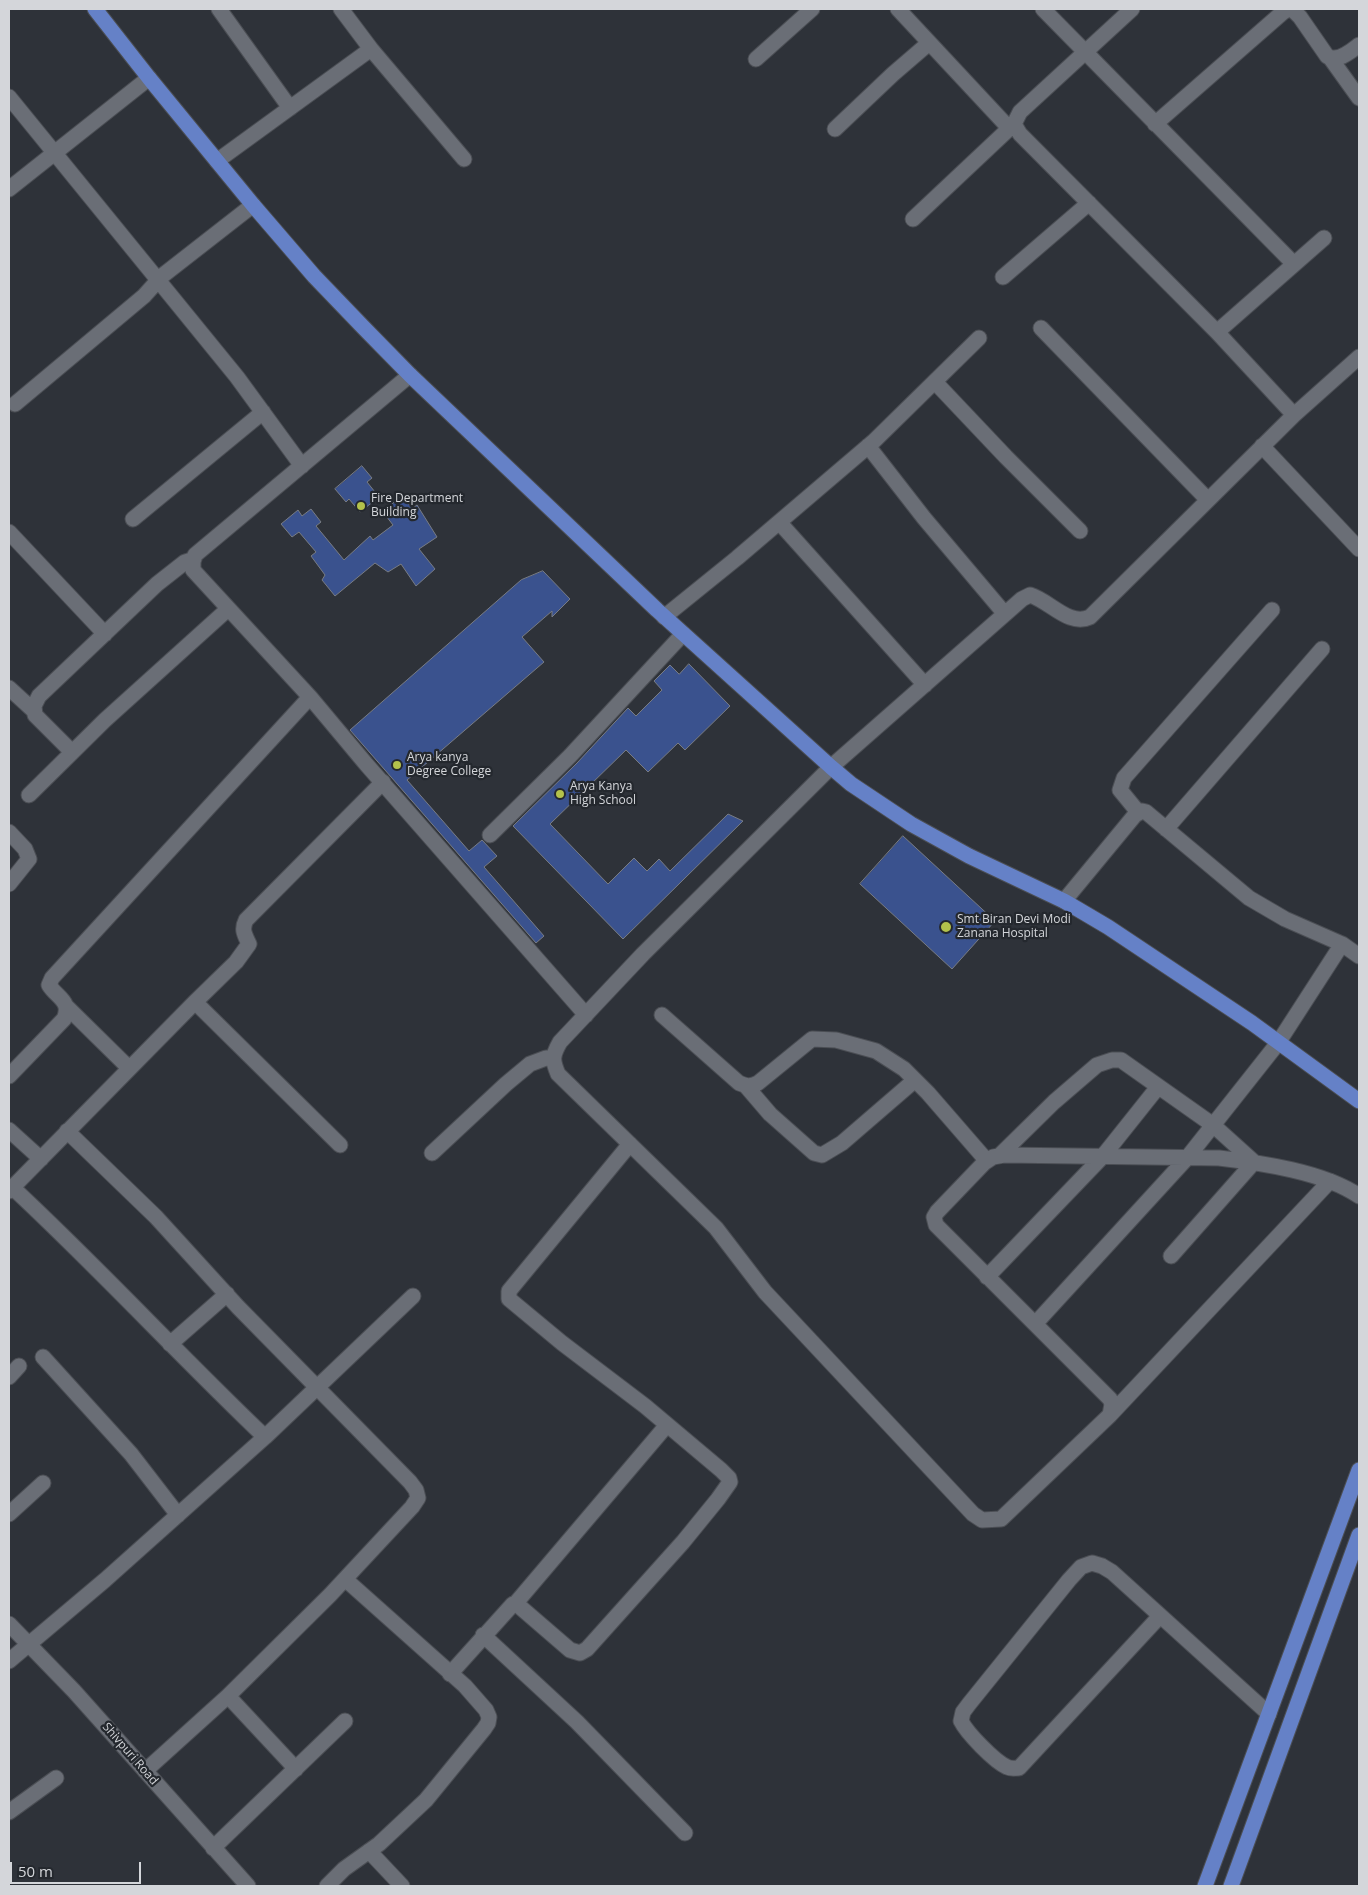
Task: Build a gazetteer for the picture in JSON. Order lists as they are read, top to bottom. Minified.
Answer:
{"streets":{"street":["Shivpuri Road"]},"places":["Fire Department Building","Arya kanya Degree College","Arya Kanya High School","Smt Biran Devi Modi Zanana Hospital"],"scale_bar":"50 m"}
